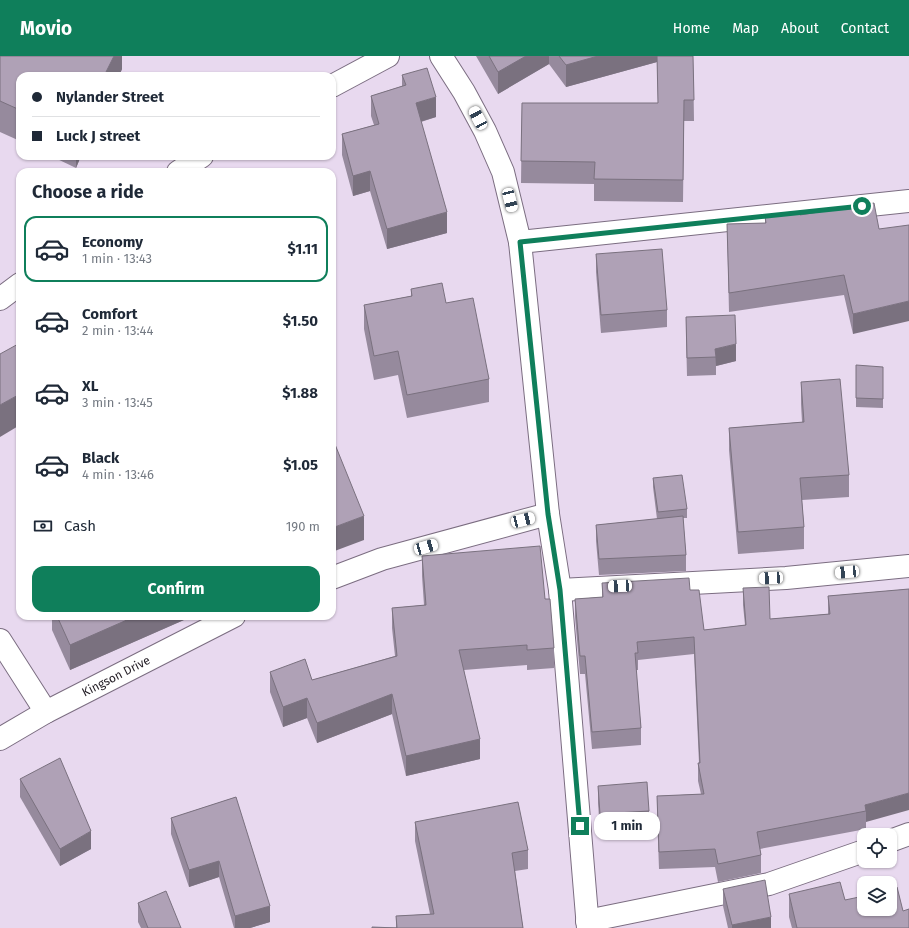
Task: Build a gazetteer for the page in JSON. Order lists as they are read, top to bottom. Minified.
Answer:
{"streets":{"street":["Kingson Drive"]},"page":{"header":"Movio","nav":["Home","Map","About","Contact"],"banner":["Nylander Street","Luck J street"],"heading":"Choose a ride","list":[{"name":"Economy","note":"1 min · 13:43","value":"$1.11"},{"name":"Comfort","note":"2 min · 13:44","value":"$1.50"},{"name":"XL","note":"3 min · 13:45","value":"$1.88"},{"name":"Black","note":"4 min · 13:46","value":"$1.05"}],"pay":["Cash","190 m"],"buttons":"Confirm","bubble":"1 min"}}
